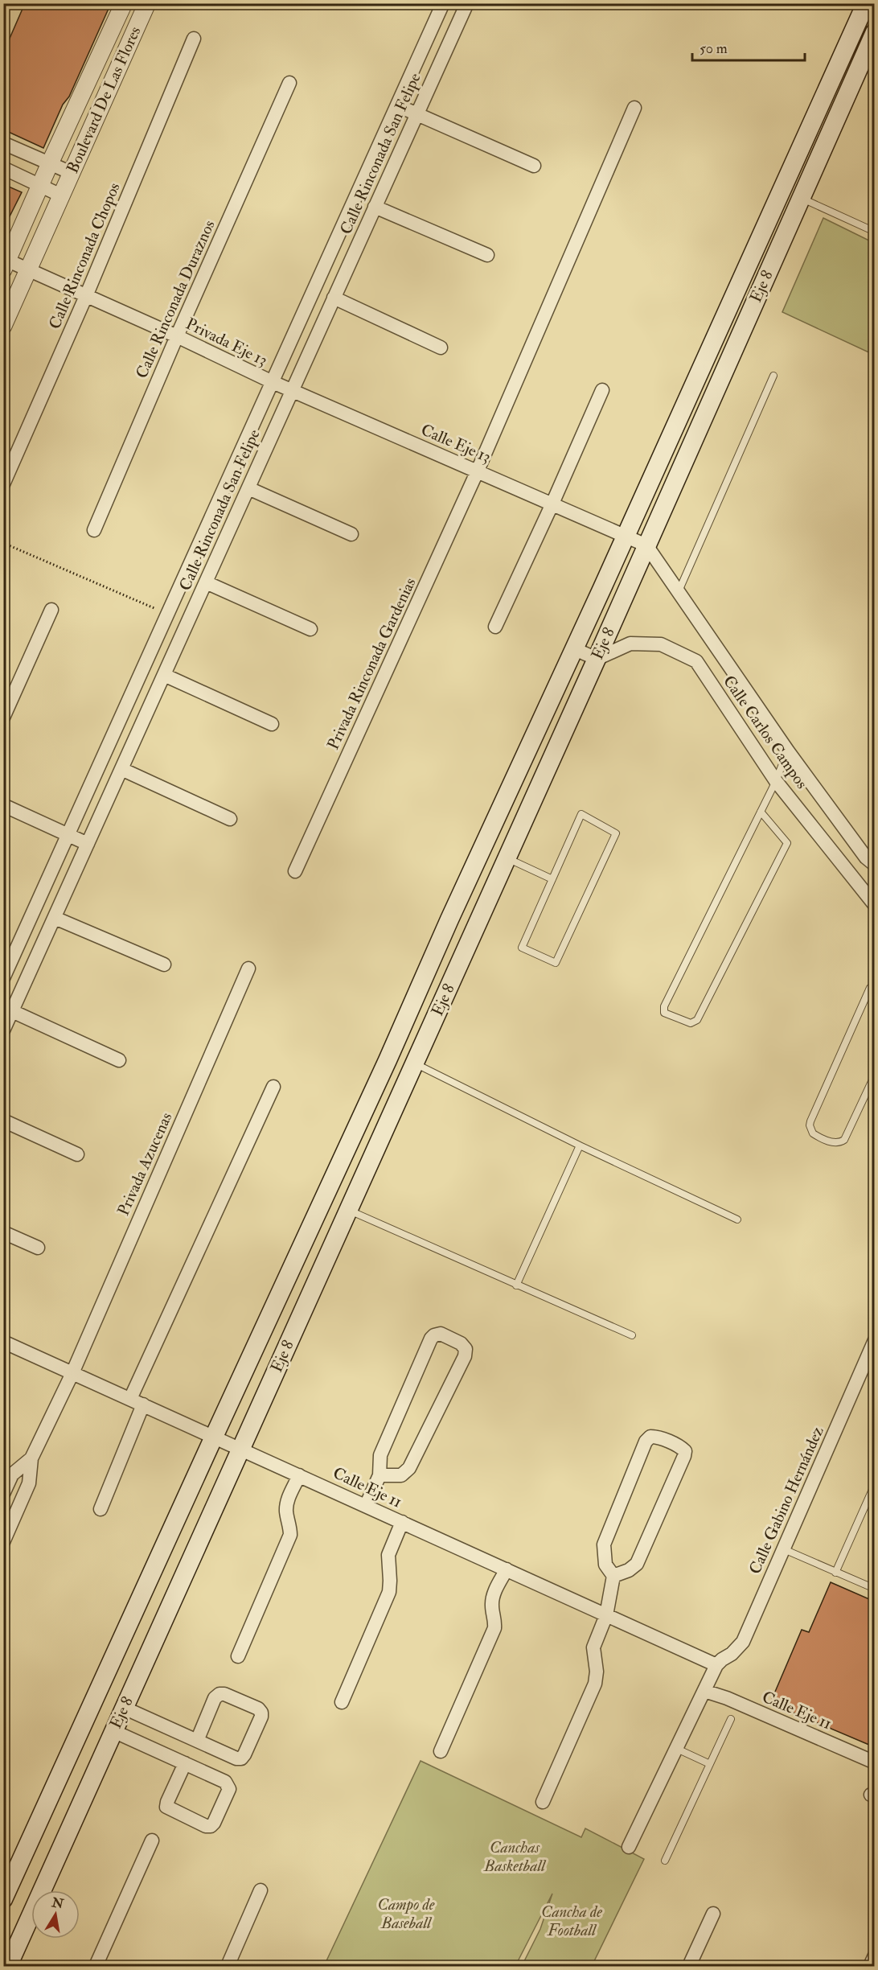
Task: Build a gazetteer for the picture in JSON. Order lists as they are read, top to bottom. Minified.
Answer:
{"streets":{"main road":["Eje 8"],"street":["Boulevard De Las Flores","Calle Rinconada San Felipe","Calle Rinconada Chopos","Calle Rinconada Duraznos","Privada Eje 13","Calle Eje 13","Privada Rinconada Gardenias","Calle Carlos Campos","Privada Azucenas","Calle Eje 11","Calle Gabino Hernández"]},"crossings":[["Calle Rinconada San Felipe","Privada Eje 13"],["Calle Rinconada San Felipe","Calle Eje 13"],["Calle Rinconada Chopos","Privada Eje 13"],["Eje 8","Calle Eje 13"],["Eje 8","Calle Carlos Campos"],["Eje 8","Calle Eje 11"],["Calle Rinconada Duraznos","Privada Eje 13"],["Privada Eje 13","Calle Eje 13"],["Calle Eje 13","Privada Rinconada Gardenias"],["Calle Eje 13","Calle Carlos Campos"],["Privada Azucenas","Calle Eje 11"],["Calle Eje 11","Calle Gabino Hernández"]],"parks":["Canchas Basketball","Campo de Baseball","Cancha de Football"],"scale_bar":"50 m","north":"top"}
